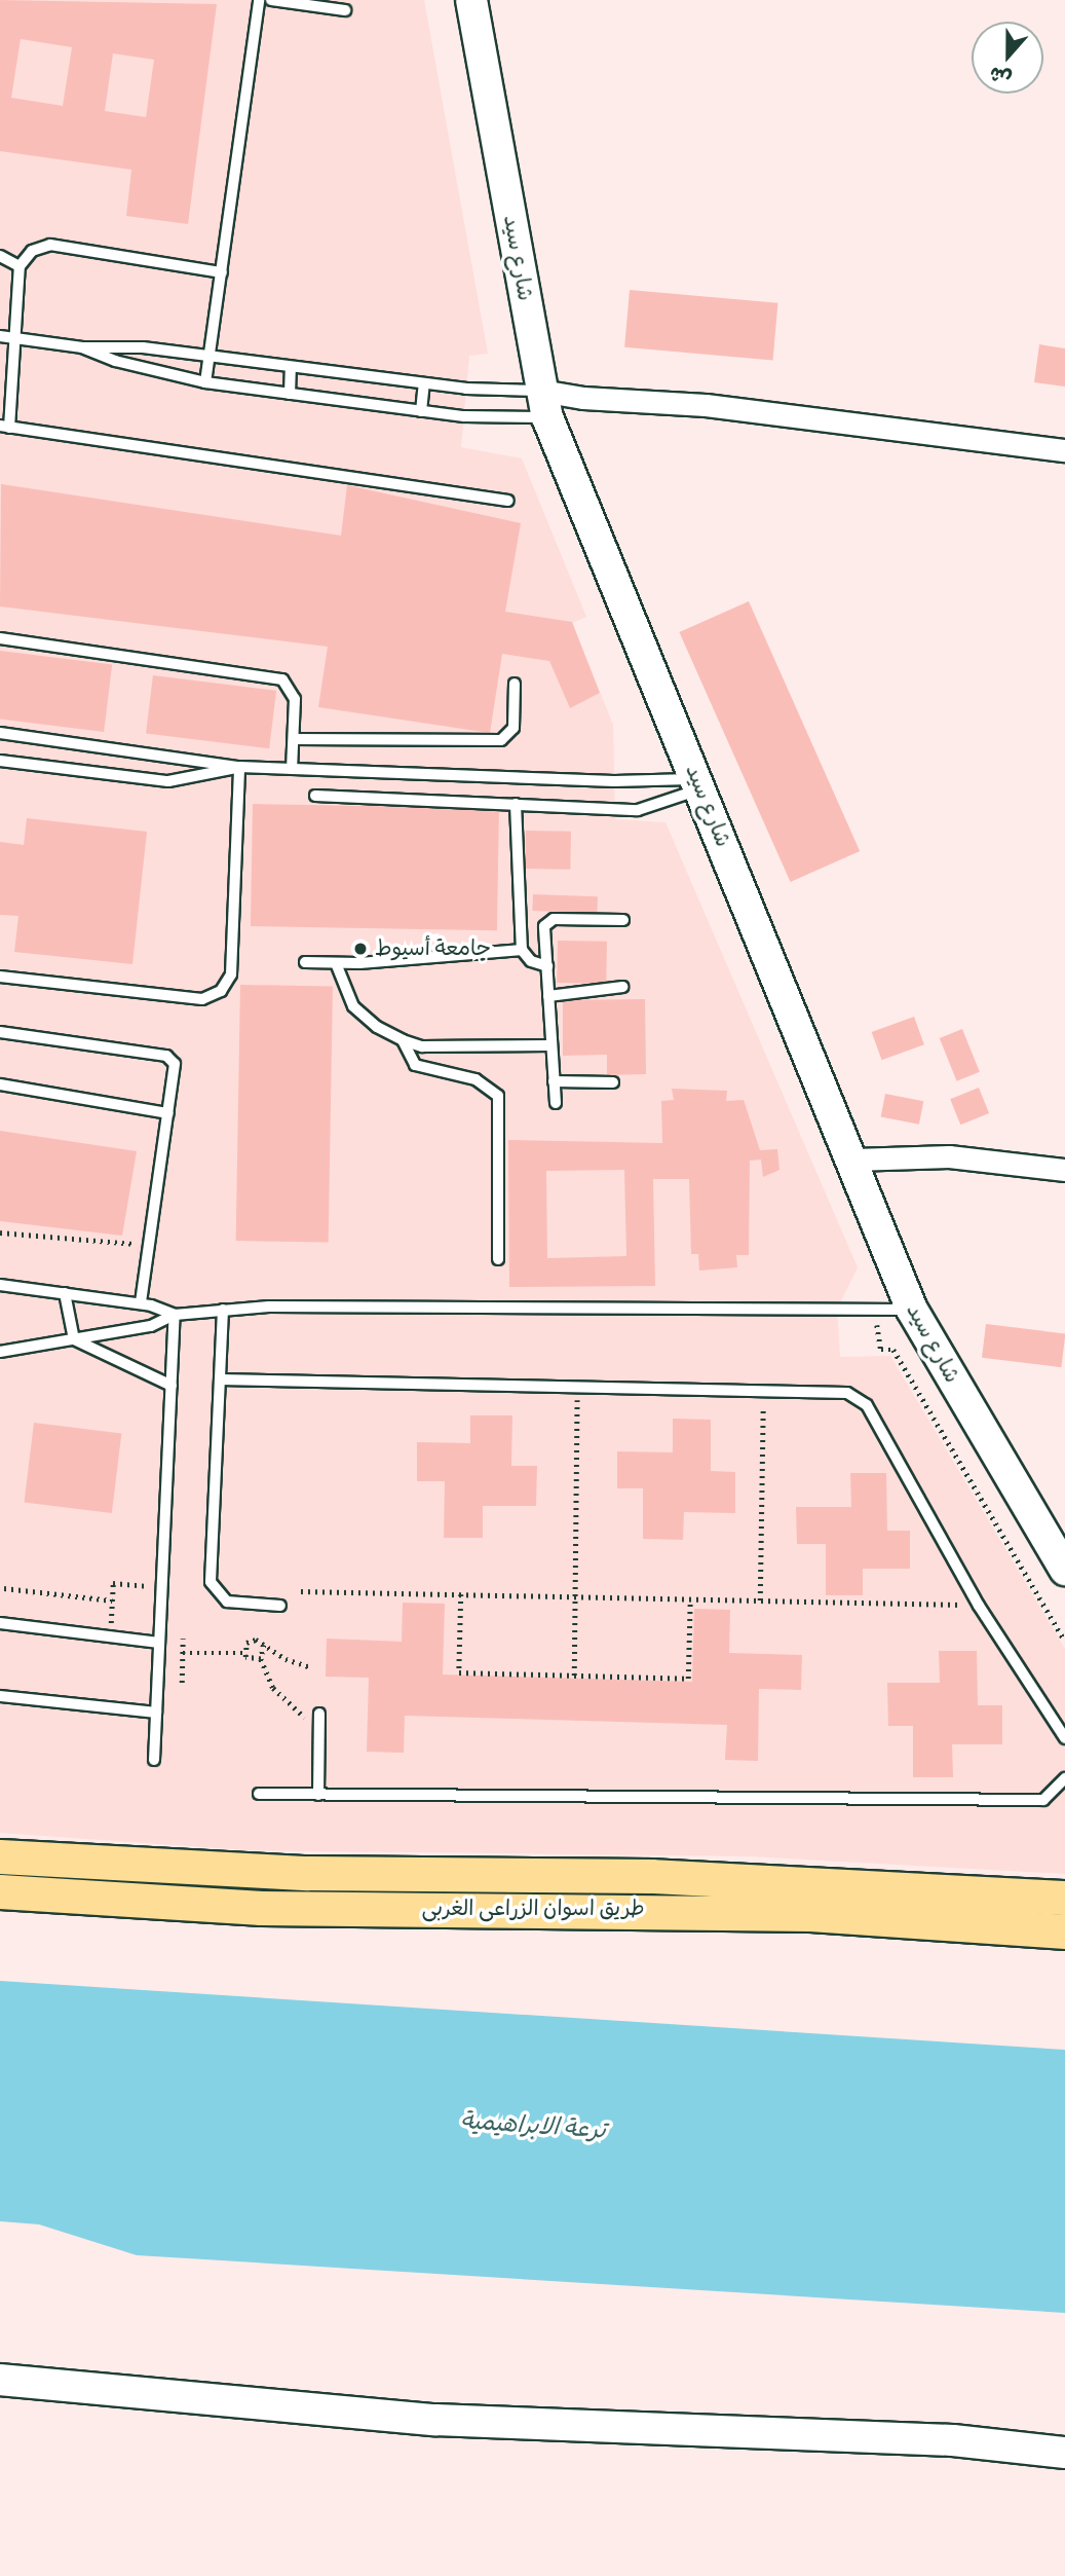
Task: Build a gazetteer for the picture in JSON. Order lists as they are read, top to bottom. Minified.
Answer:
{"streets":{"main road":["شارع سيد","طريق اسوان الزراعى الغربى"]},"water":["ترعة الابراهيمية"],"places":["جامعة أسيوط"],"north":"bottom"}
